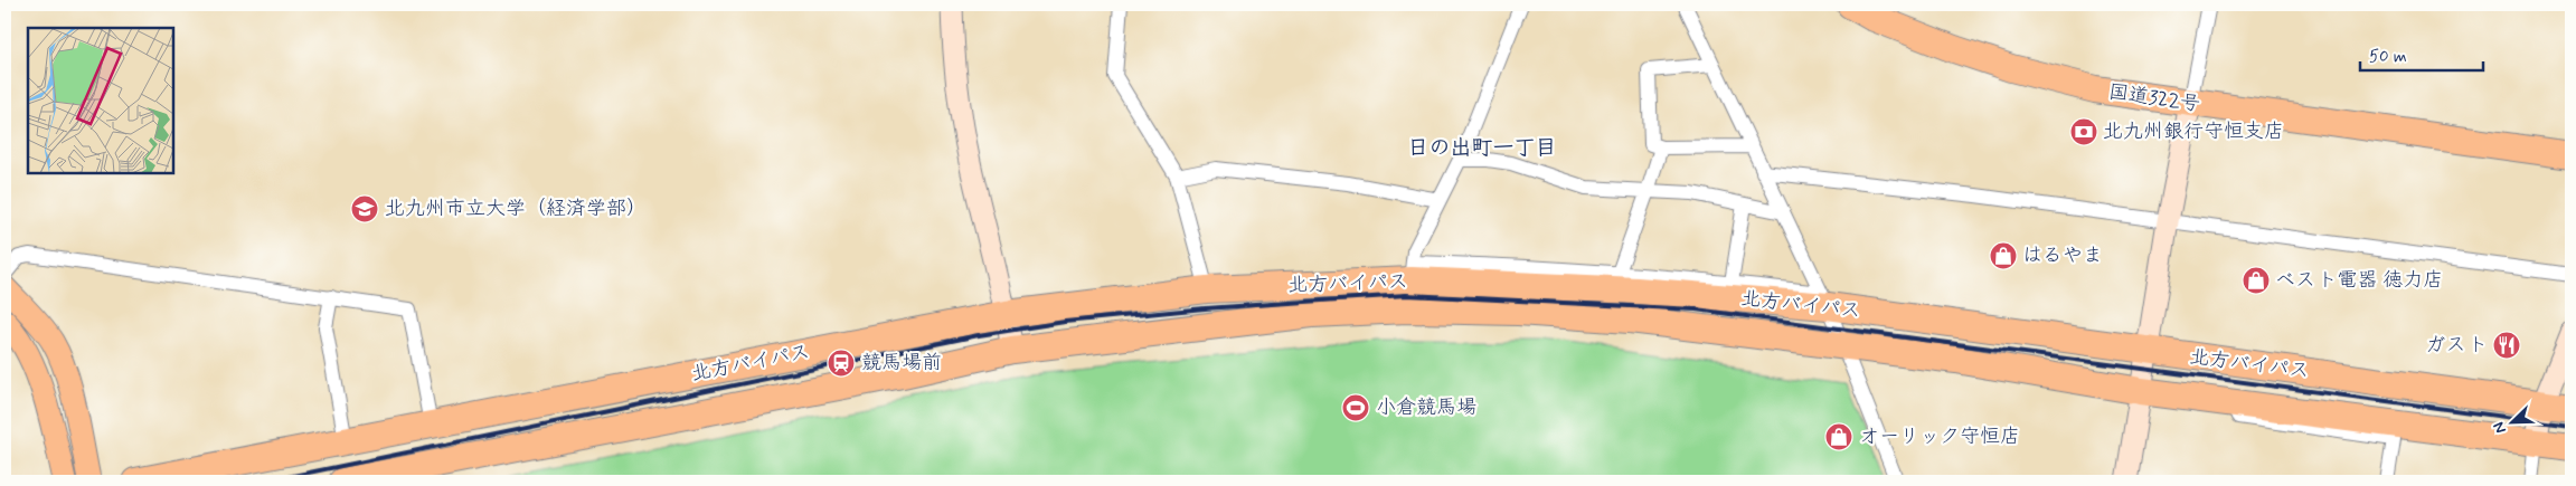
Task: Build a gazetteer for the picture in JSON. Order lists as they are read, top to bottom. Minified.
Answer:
{"streets":{"highway":["国道322号","北方バイパス"]},"districts":["日の出町一丁目"],"places":{"bank":["北九州銀行守恒支店"],"school or university":["北九州市立大学（経済学部）"],"shop":["はるやま","ベスト電器 徳力店","オーリック守恒店"],"restaurant":["ガスト"],"station":["競馬場前"],"sports":["小倉競馬場"]},"scale_bar":"50 m","north":"bottom left"}
